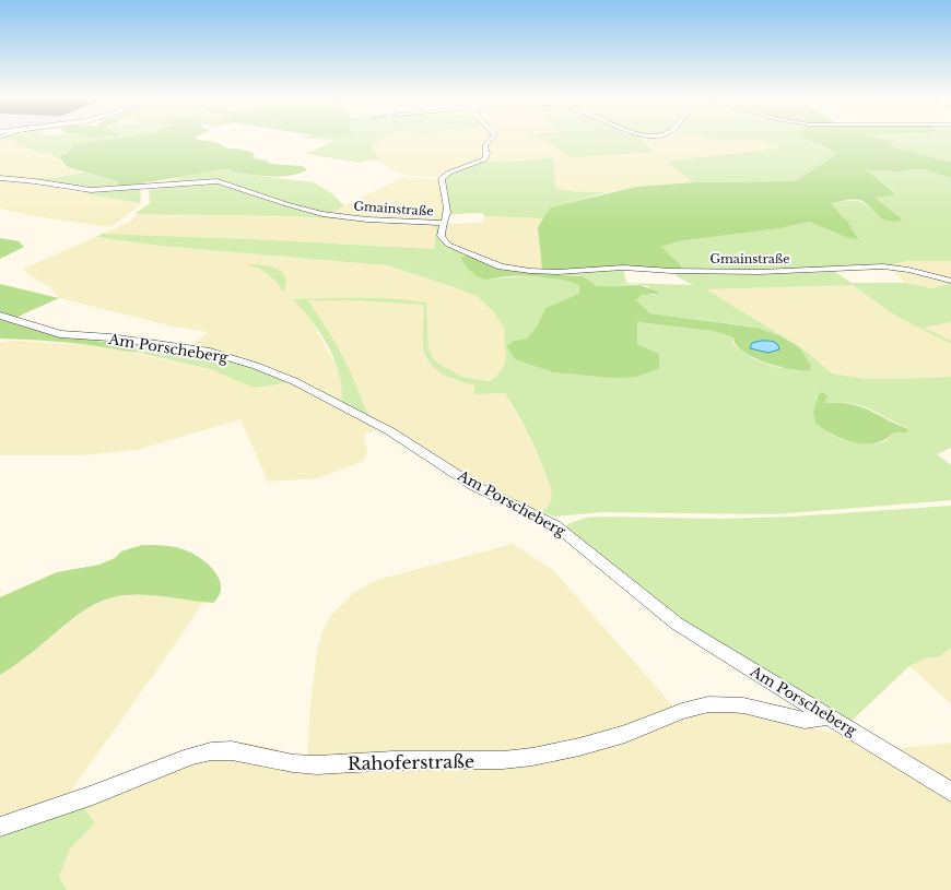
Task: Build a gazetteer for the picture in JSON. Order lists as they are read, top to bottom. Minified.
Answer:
{"streets":{"street":["Gmainstraße","Am Porscheberg","Rahoferstraße"]},"crossings":[["Am Porscheberg","Rahoferstraße"]]}
